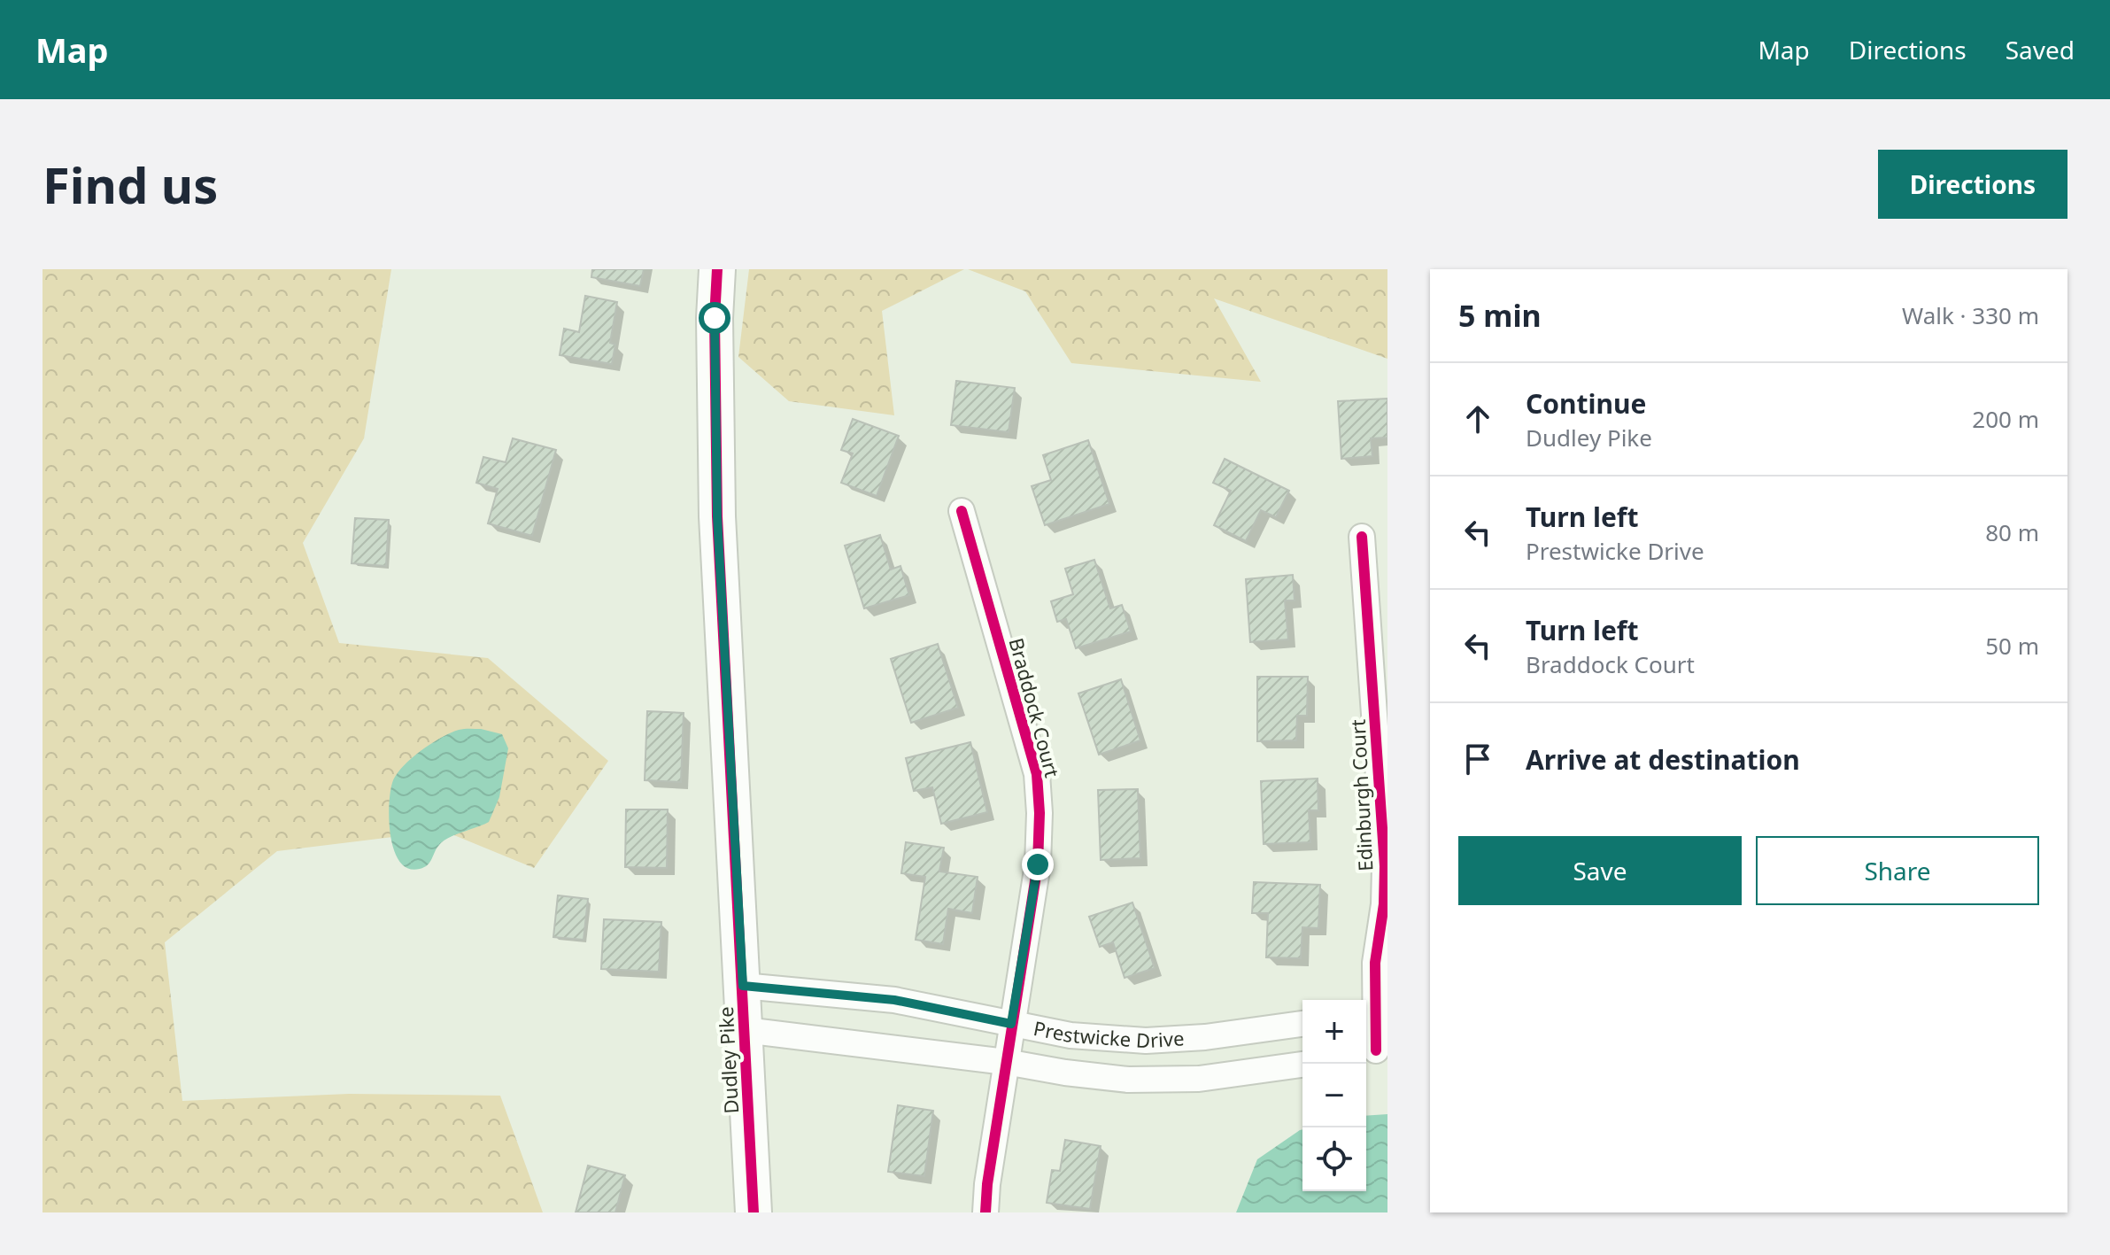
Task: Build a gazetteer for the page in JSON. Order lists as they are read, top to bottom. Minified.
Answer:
{"streets":{"street":["Braddock Court","Edinburgh Court","Prestwicke Drive","Dudley Pike"]},"crossings":[["Braddock Court","Prestwicke Drive"],["Prestwicke Drive","Dudley Pike"]],"page":{"header":"Map","nav":["Map","Directions","Saved"],"buttons":["Directions",["Save","Share"]],"title":"Find us","heading":["5 min","Walk · 330 m"],"list":[["Continue","Dudley Pike","200 m"],["Turn left","Prestwicke Drive","80 m"],["Turn left","Braddock Court","50 m"],"Arrive at destination"],"map_buttons":["+","−"]}}
